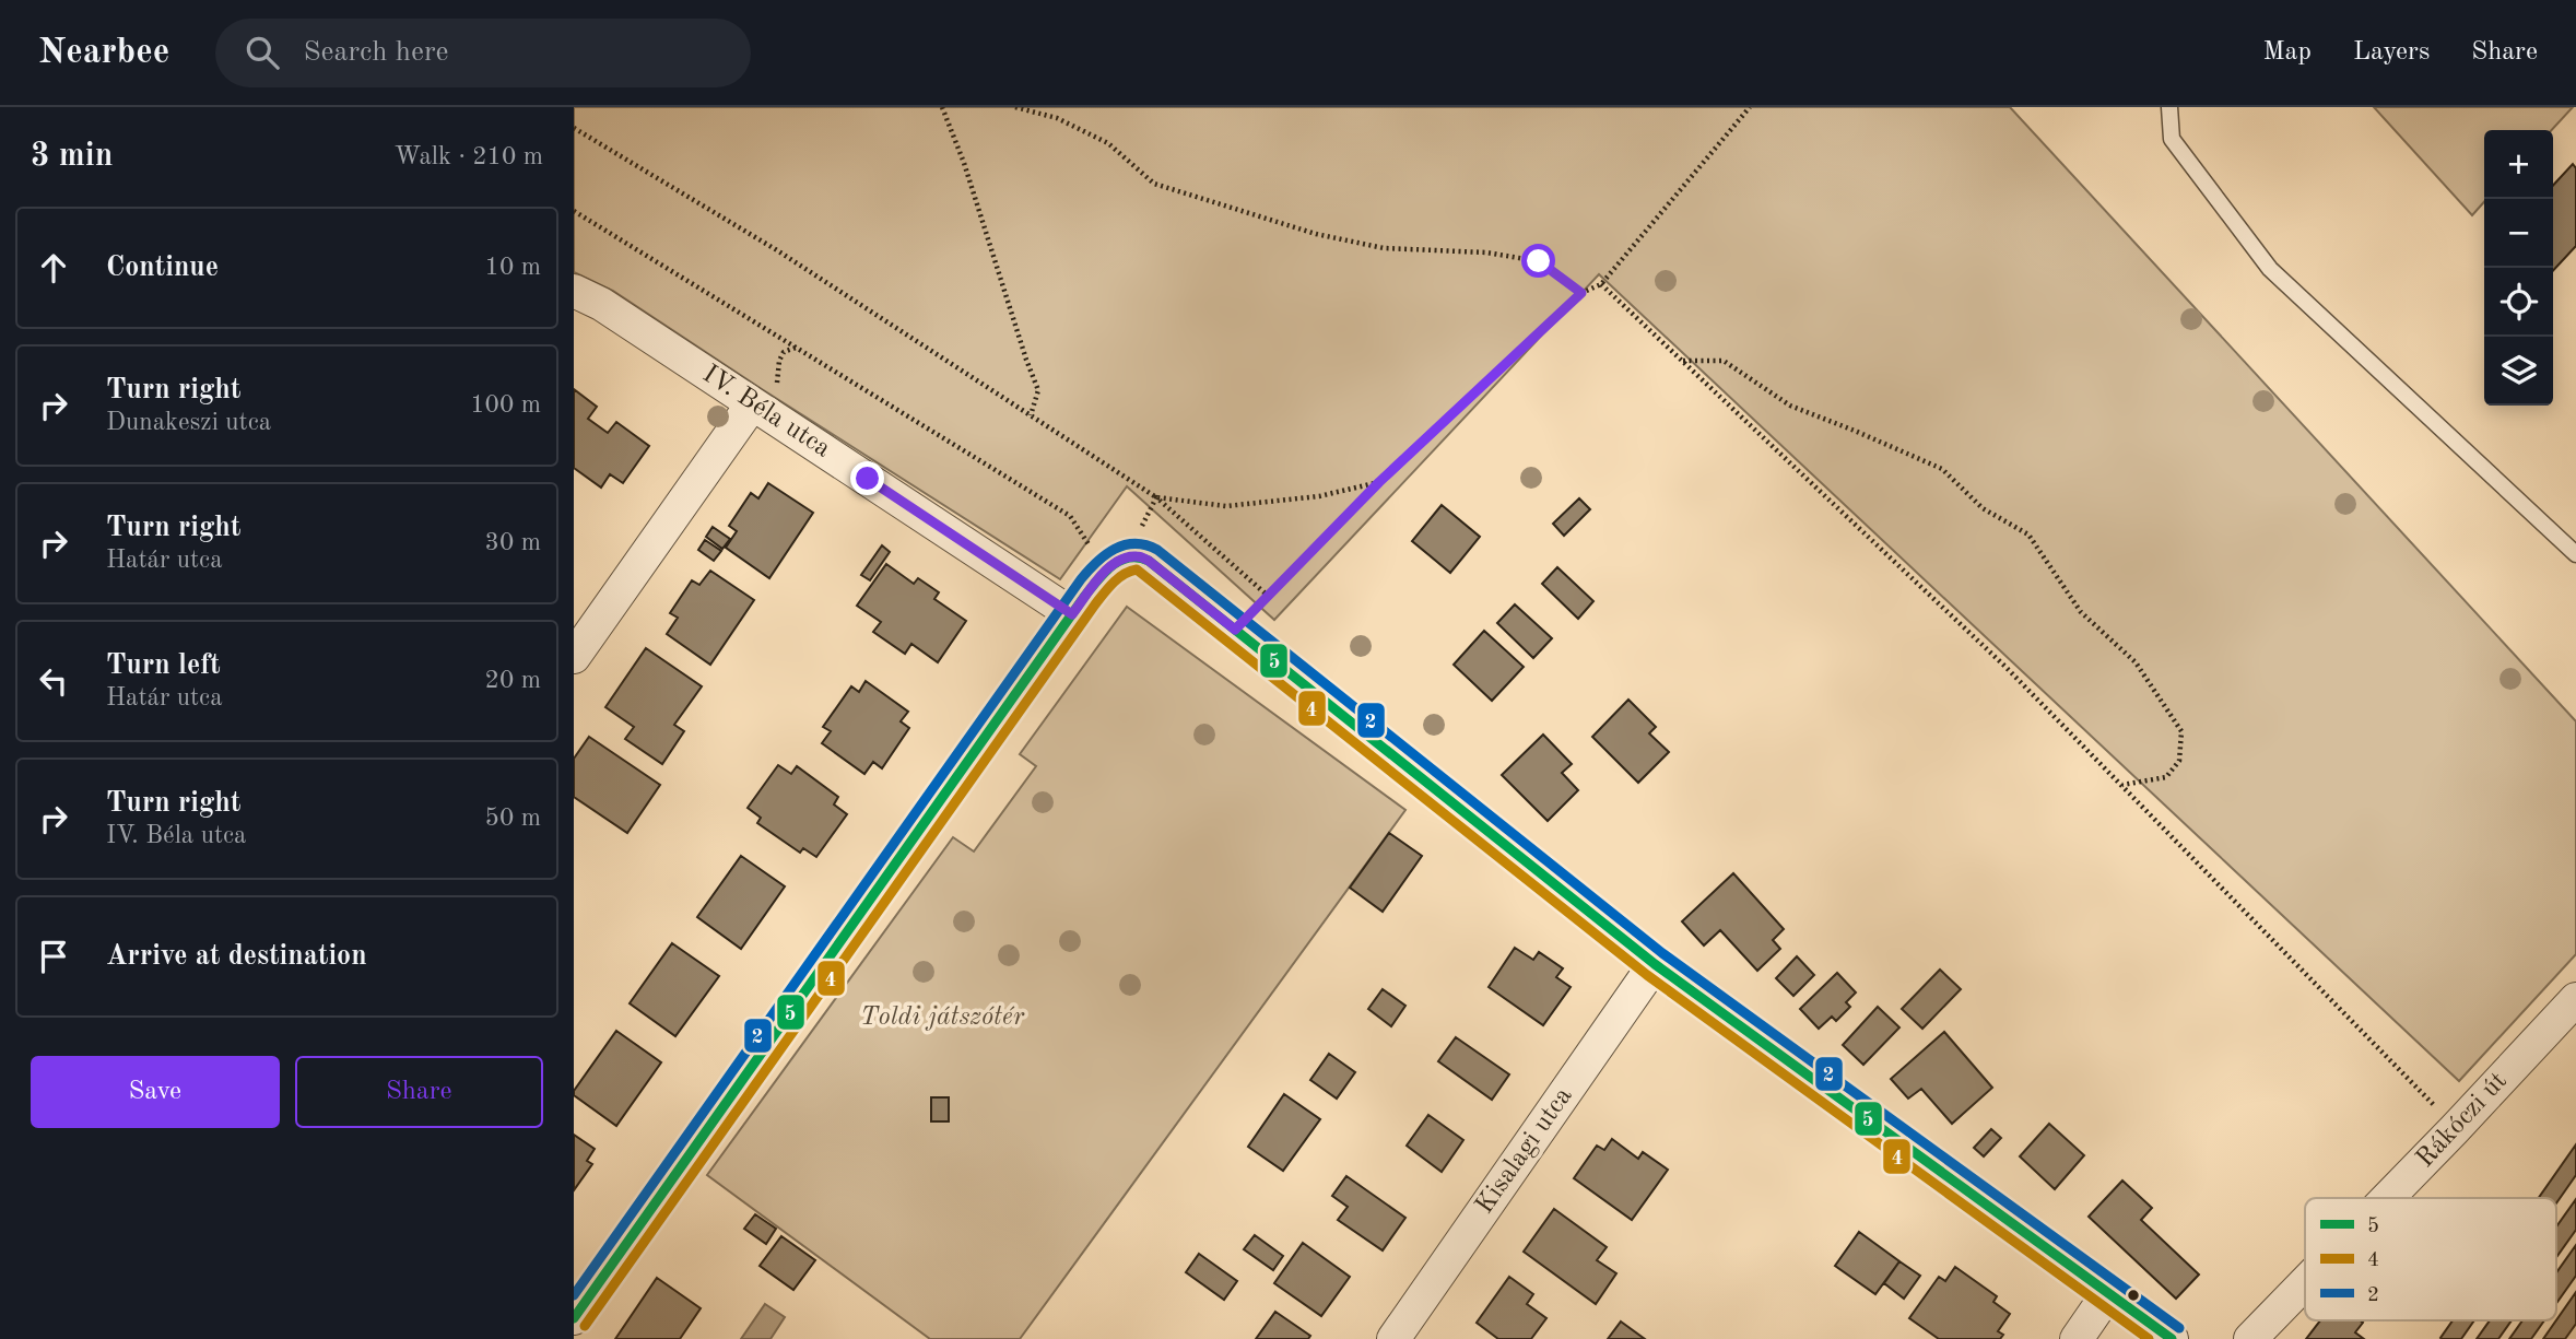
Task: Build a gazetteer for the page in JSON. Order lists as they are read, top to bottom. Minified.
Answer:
{"streets":{"street":["IV. Béla utca","Rákóczi út","Kisalagi utca"]},"parks":["Toldi játszótér"],"lines":["transit line 2","transit line 5","transit line 4"],"legend":["5","4","2"],"page":{"header":"Nearbee","search":"Search here","nav":["Map","Layers","Share"],"heading":["3 min","Walk · 210 m"],"map_buttons":["+","−"],"list":[["Continue","10 m"],["Turn right","Dunakeszi utca","100 m"],["Turn right","Határ utca","30 m"],["Turn left","Határ utca","20 m"],["Turn right","IV. Béla utca","50 m"],"Arrive at destination"],"buttons":["Save","Share"]}}
